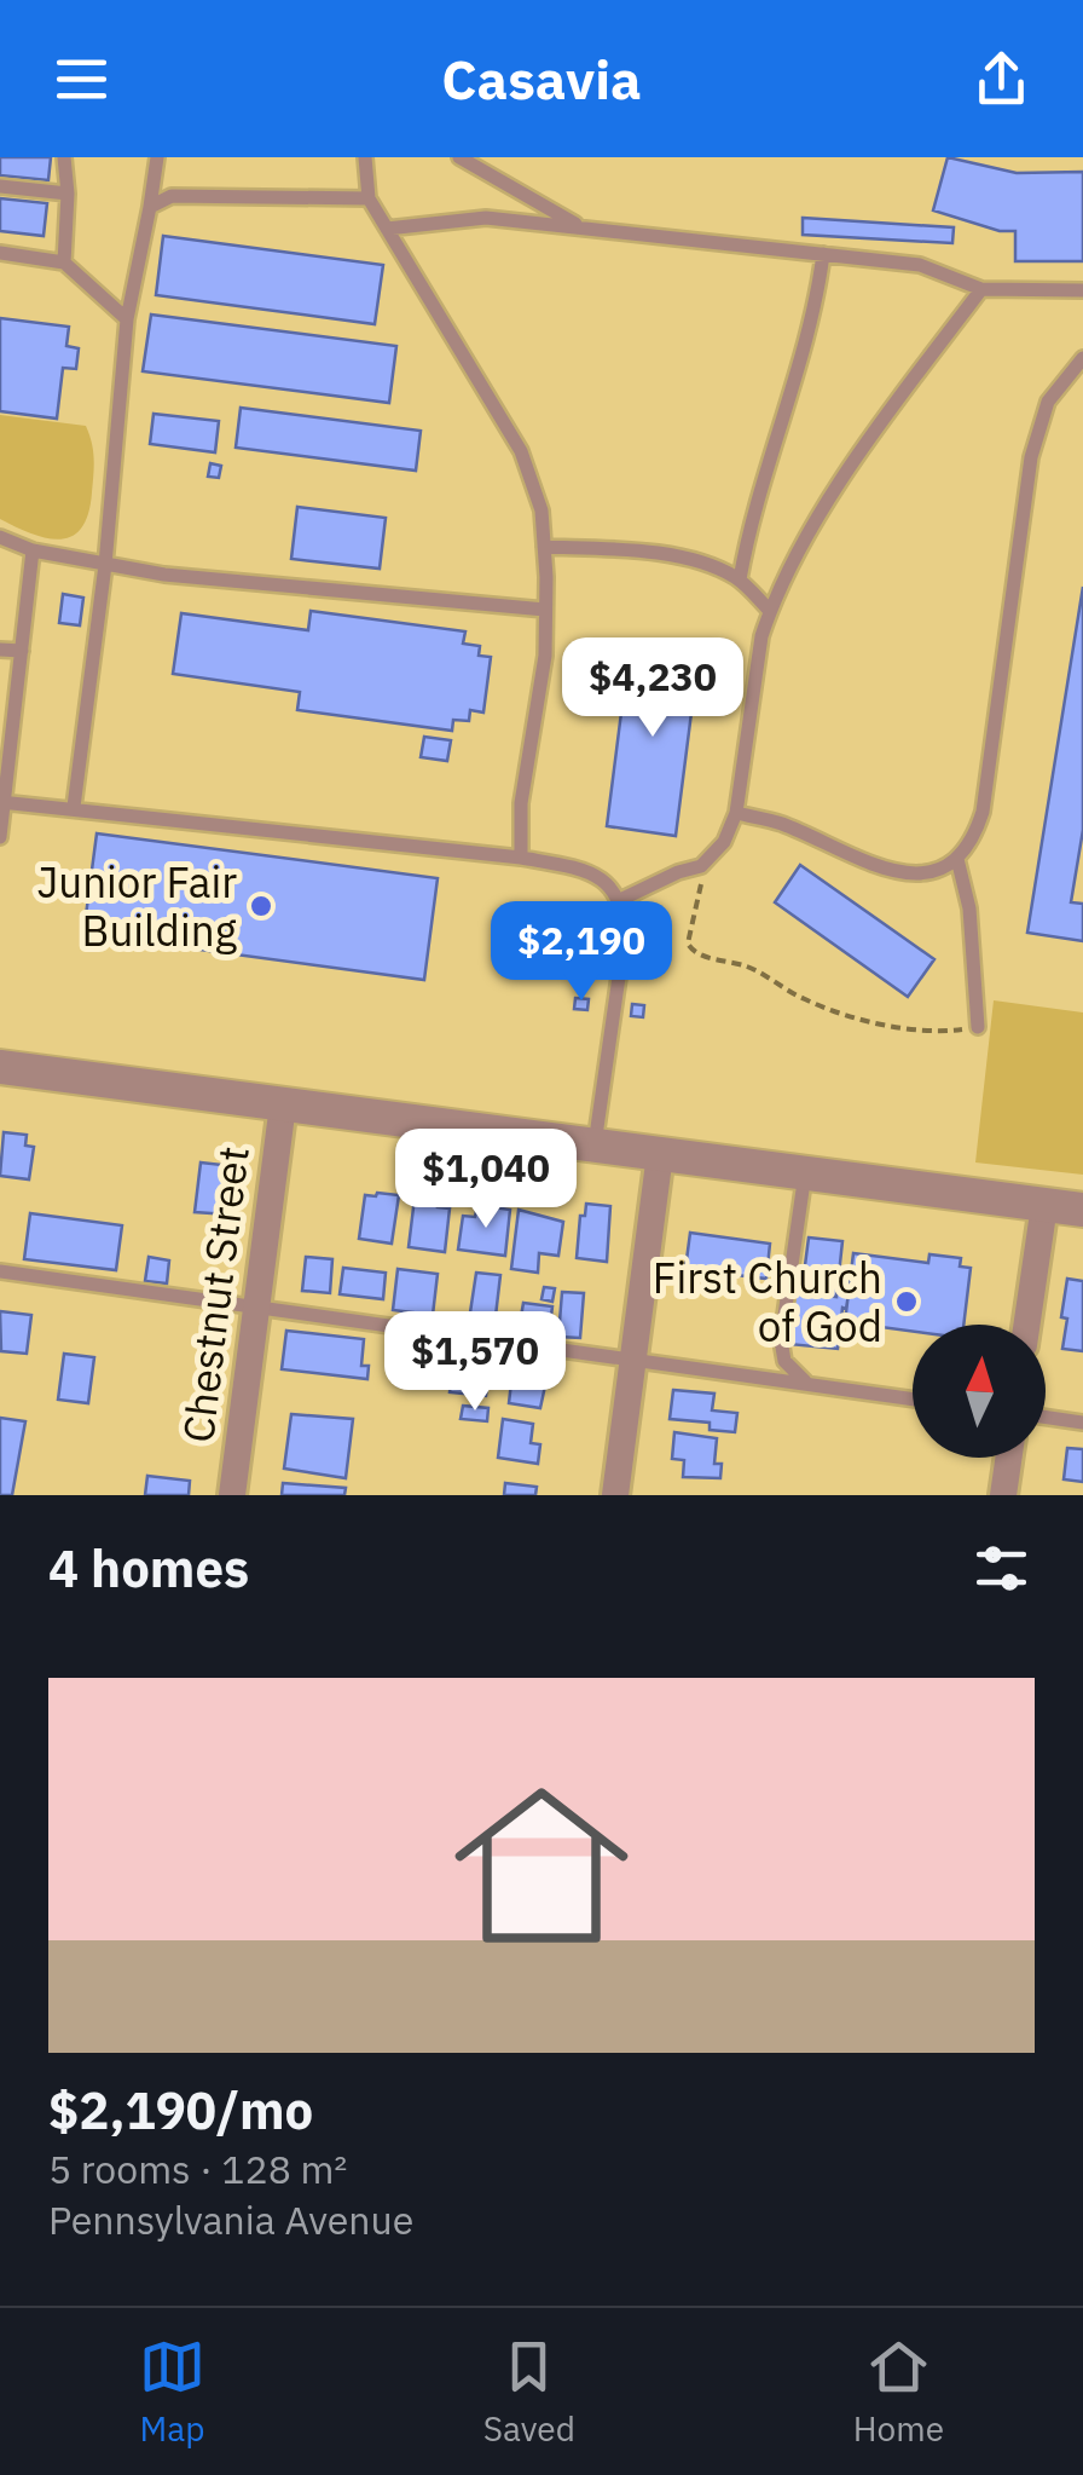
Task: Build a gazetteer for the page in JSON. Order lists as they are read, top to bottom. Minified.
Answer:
{"streets":{"street":["Chestnut Street"]},"places":["Junior Fair Building","First Church of God"],"north":"top","page":{"header":"Casavia","price":["$4,230","$2,190","$1,040","$1,570"],"heading":"4 homes","list":[{"name":"$2,190/mo","note":"5 rooms · 128 m² · Pennsylvania Avenue"}],"tabs":["Map","Saved","Home"]}}
